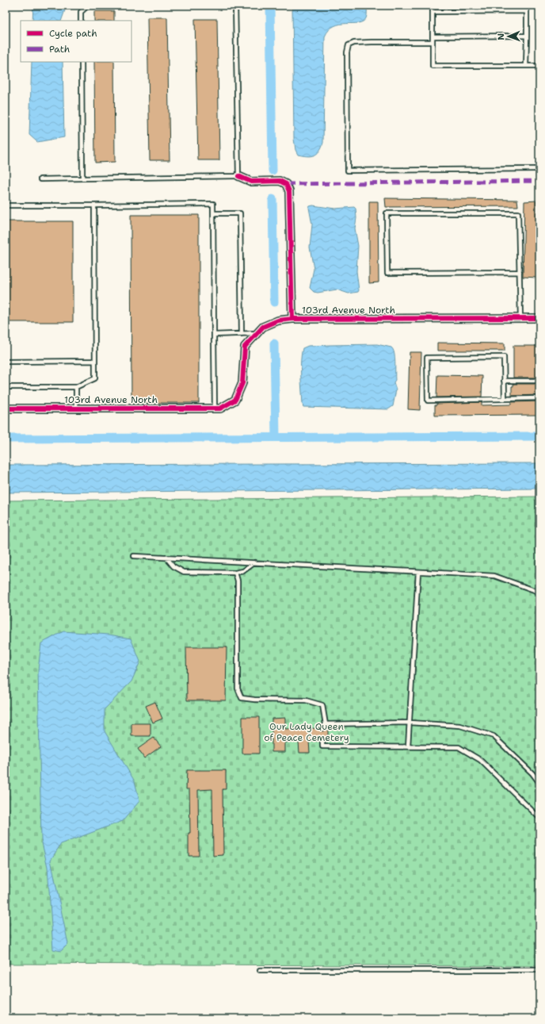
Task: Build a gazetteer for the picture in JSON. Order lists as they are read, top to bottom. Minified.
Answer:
{"streets":{"street":["103rd Avenue North"]},"parks":["Our Lady Queen of Peace Cemetery"],"legend":["Cycle path","Path"],"north":"left"}
